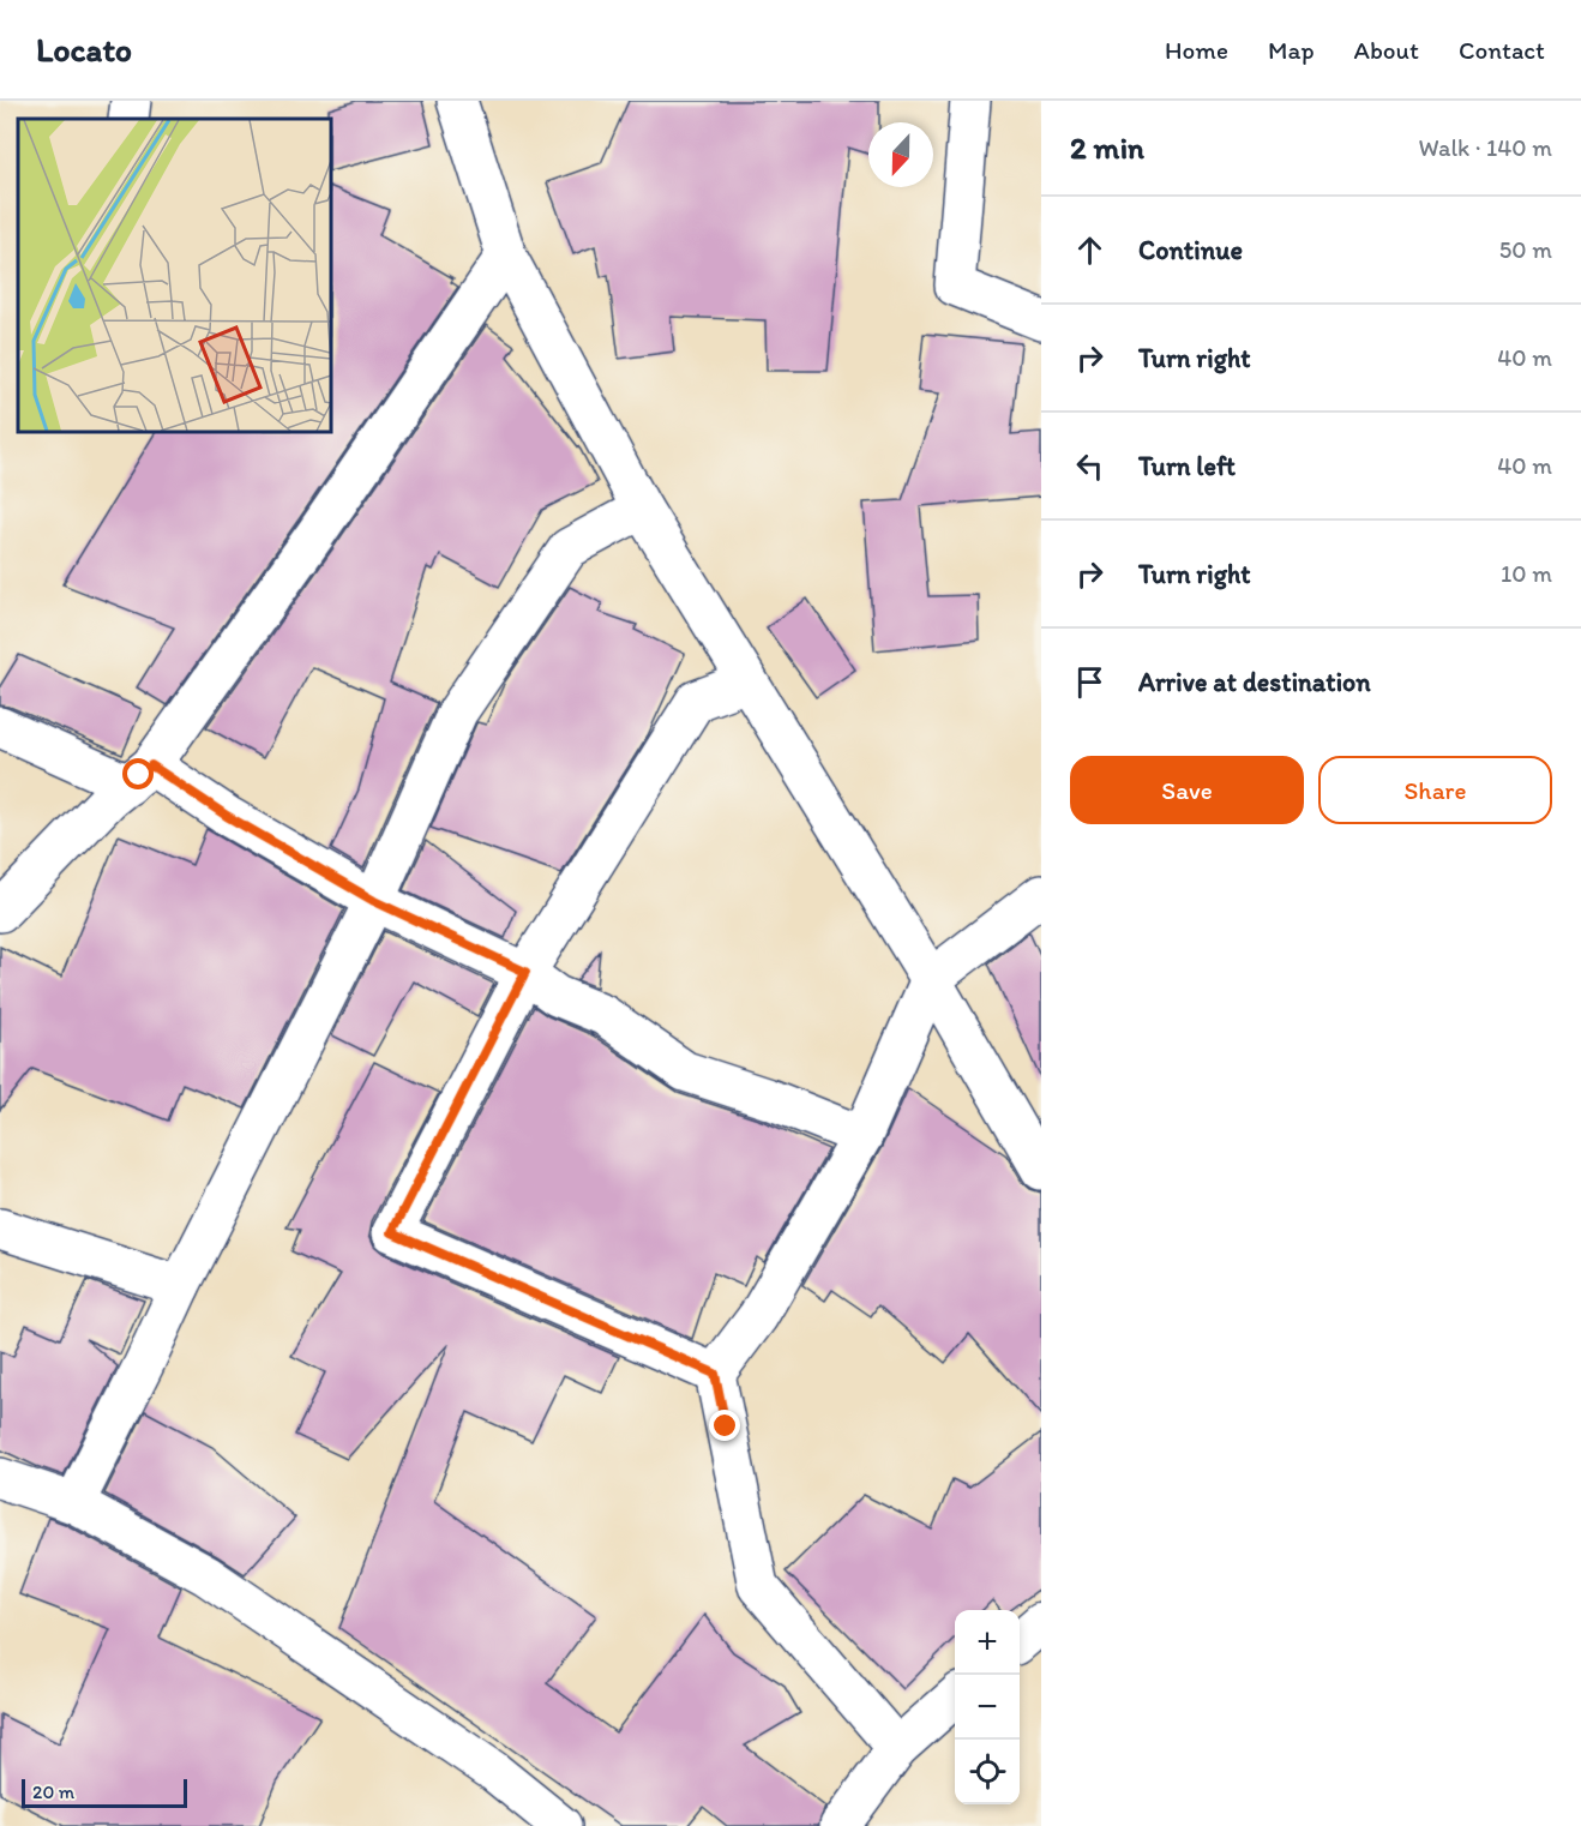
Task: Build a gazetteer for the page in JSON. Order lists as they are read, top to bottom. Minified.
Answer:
{"scale_bar":"20 m","north":"bottom","page":{"header":"Locato","nav":["Home","Map","About","Contact"],"heading":["2 min","Walk · 140 m"],"list":[["Continue","50 m"],["Turn right","40 m"],["Turn left","40 m"],["Turn right","10 m"],"Arrive at destination"],"buttons":["Save","Share"],"map_buttons":["+","−"],"scale":"20 m"}}
